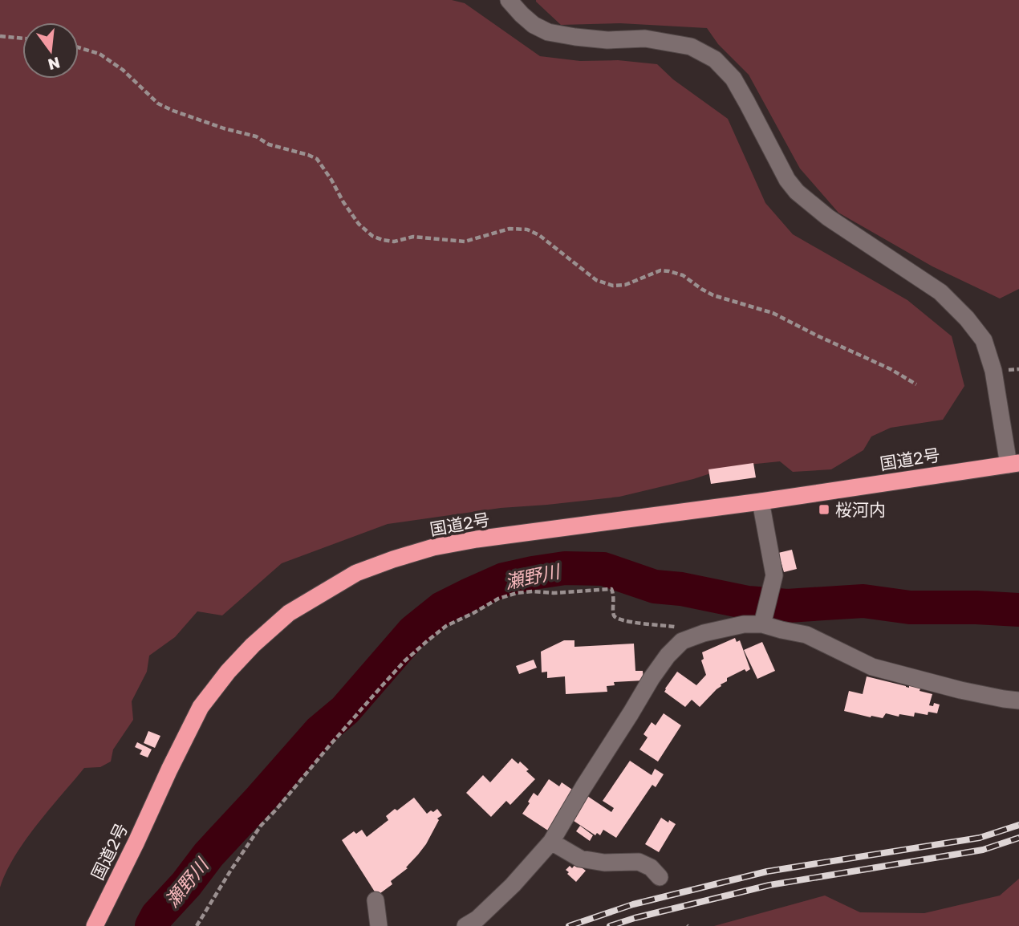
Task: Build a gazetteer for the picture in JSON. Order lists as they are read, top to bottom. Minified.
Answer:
{"streets":{"highway":["国道2号"]},"water":["瀬野川"],"places":{"transit":["桜河内"]},"north":"bottom"}
